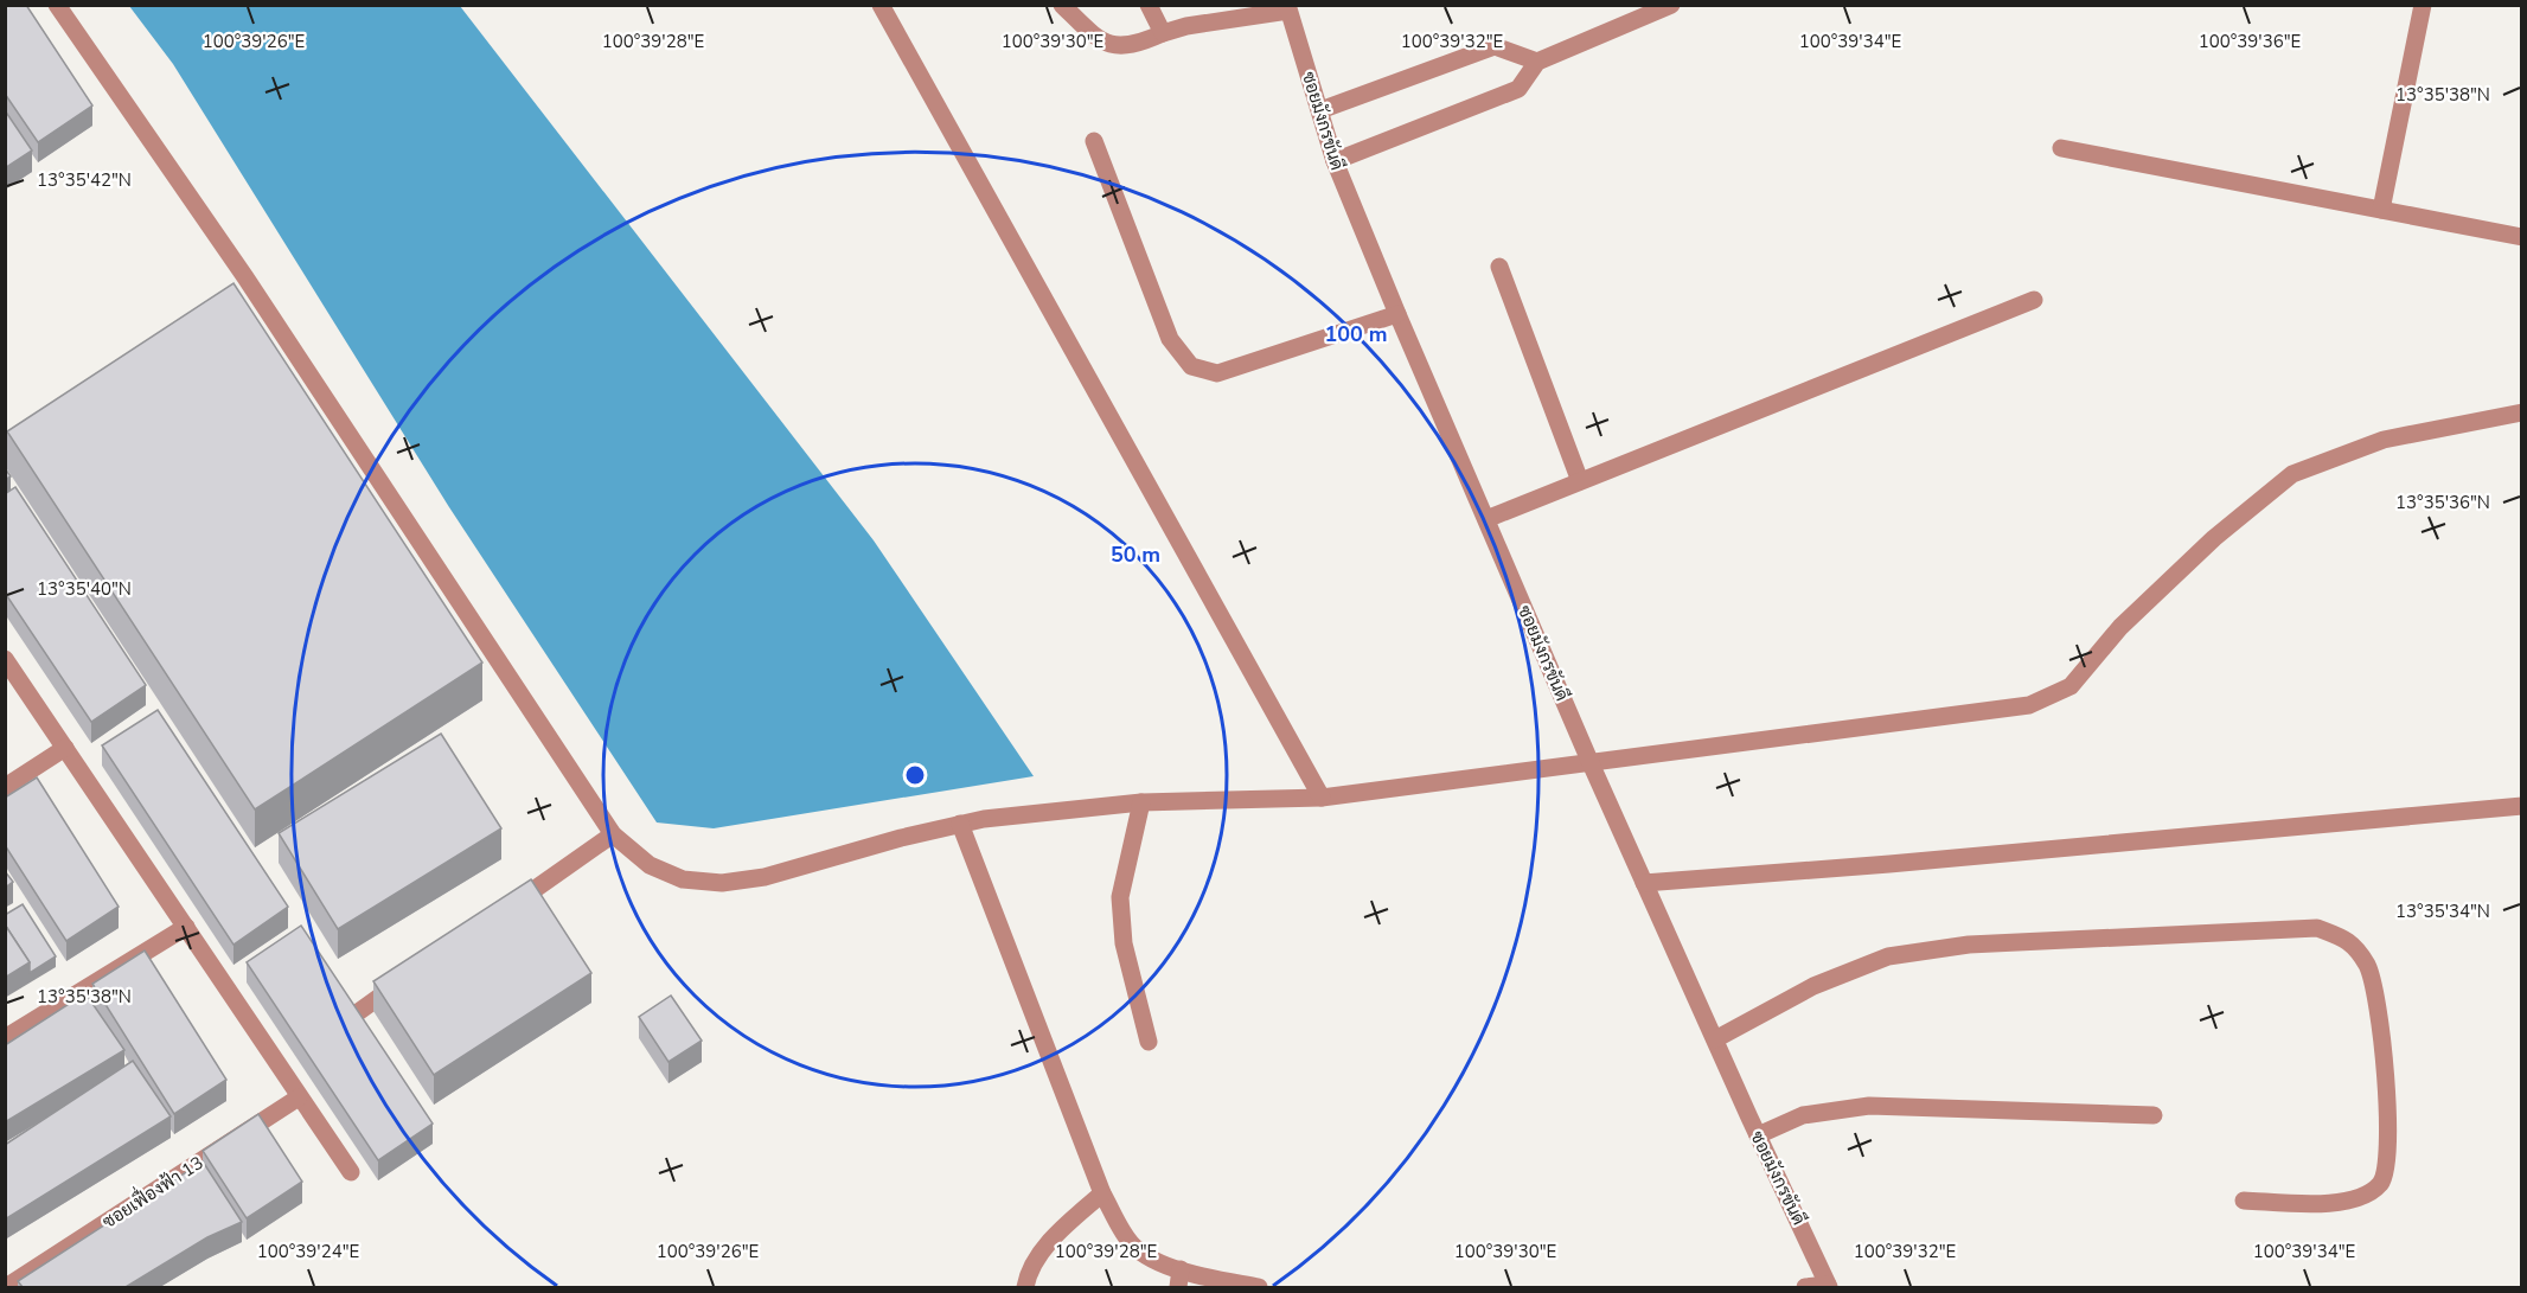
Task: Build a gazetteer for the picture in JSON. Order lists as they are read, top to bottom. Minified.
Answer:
{"streets":{"street":["ซอยมังกรขันดี","ซอยเฟื่องฟ้า 13"]},"coordinates":["100°39'26\"E","100°39'28\"E","100°39'30\"E","100°39'32\"E","100°39'34\"E","100°39'36\"E","13°35'38\"N","13°35'42\"N","13°35'36\"N","13°35'40\"N","13°35'34\"N","100°39'24\"E"],"rings":["100 m","50 m"]}
